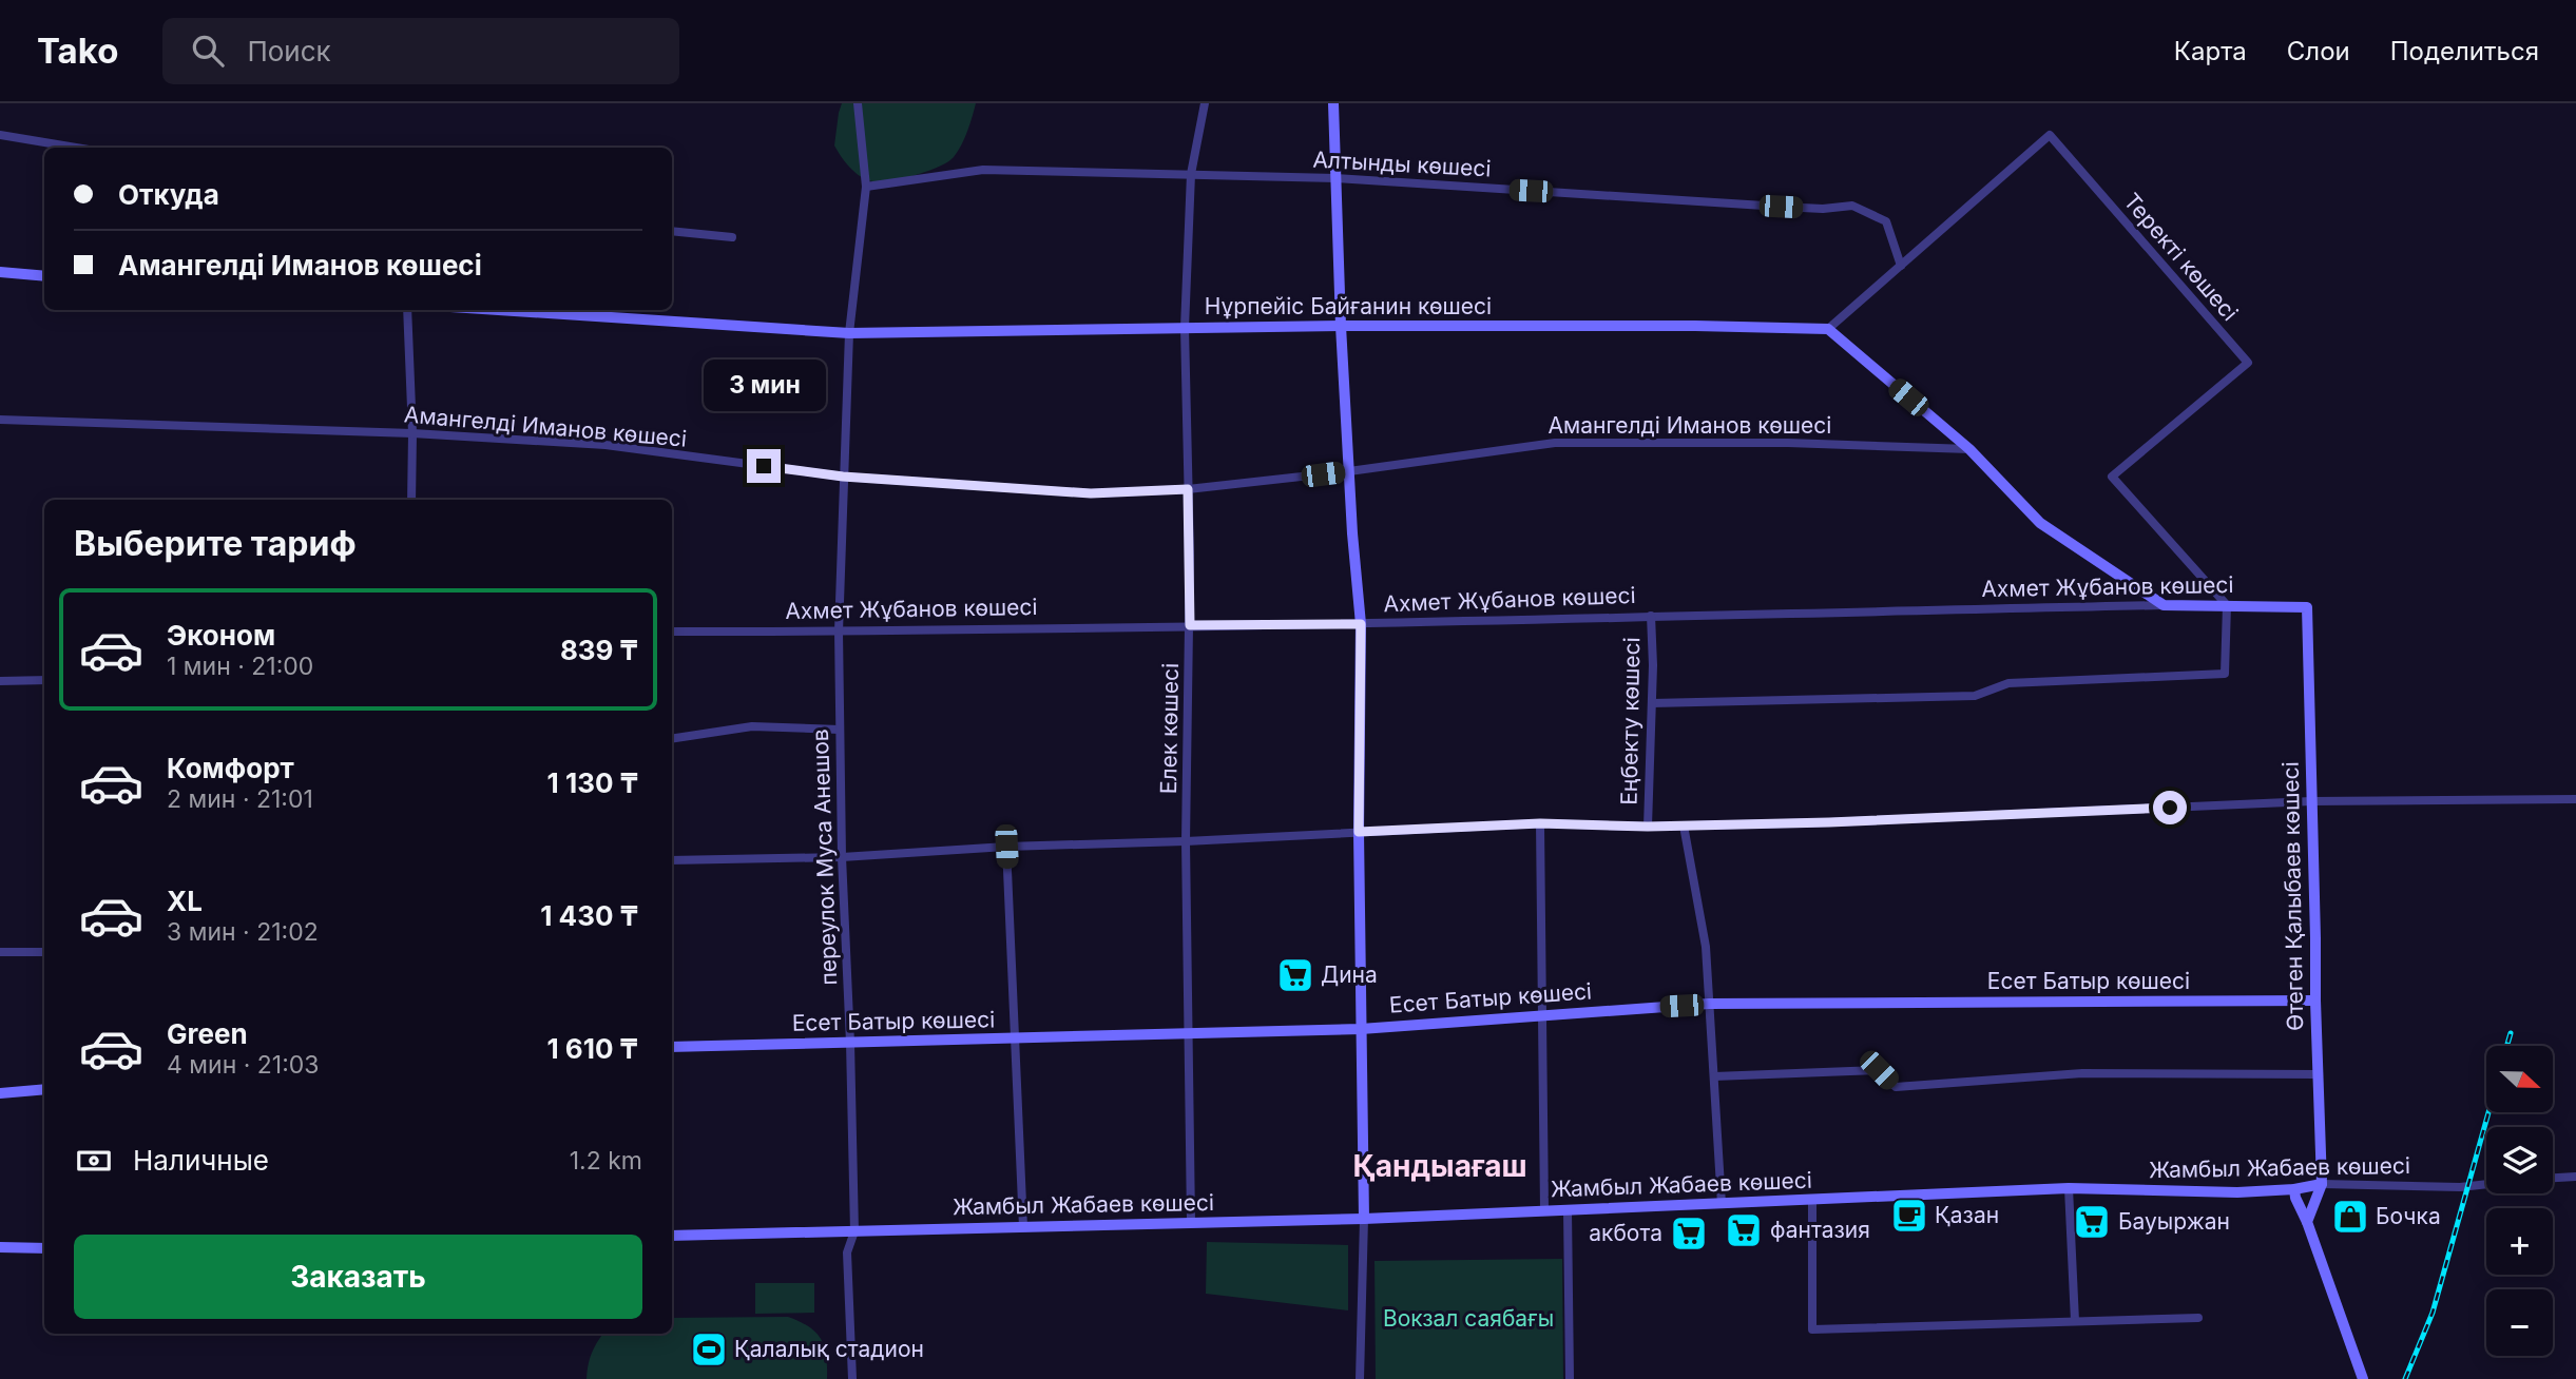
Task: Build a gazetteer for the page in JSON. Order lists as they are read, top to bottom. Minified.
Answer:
{"streets":{"street":["Алтынды көшесі","Теректі көшесі","Нұрпейіс Байғанин көшесі","Амангелді Иманов көшесі","Ахмет Жұбанов көшесі","Еңбекту көшесі","Елек көшесі","переулок Муса Анешов","Өтеген Қалыбаев көшесі","Есет Батыр көшесі","Жамбыл Жабаев көшесі"]},"crossings":[["Алтынды көшесі","Теректі көшесі"],["Алтынды көшесі","Елек көшесі"],["Алтынды көшесі","переулок Муса Анешов"],["Теректі көшесі","Нұрпейіс Байғанин көшесі"],["Теректі көшесі","Ахмет Жұбанов көшесі"],["Нұрпейіс Байғанин көшесі","Елек көшесі"],["Нұрпейіс Байғанин көшесі","переулок Муса Анешов"],["Амангелді Иманов көшесі","Елек көшесі"],["Амангелді Иманов көшесі","переулок Муса Анешов"],["Ахмет Жұбанов көшесі","Еңбекту көшесі"],["Ахмет Жұбанов көшесі","Елек көшесі"],["Ахмет Жұбанов көшесі","переулок Муса Анешов"],["Ахмет Жұбанов көшесі","Өтеген Қалыбаев көшесі"],["Елек көшесі","Есет Батыр көшесі"],["Елек көшесі","Жамбыл Жабаев көшесі"],["переулок Муса Анешов","Есет Батыр көшесі"],["переулок Муса Анешов","Жамбыл Жабаев көшесі"],["Өтеген Қалыбаев көшесі","Есет Батыр көшесі"],["Өтеген Қалыбаев көшесі","Жамбыл Жабаев көшесі"]],"districts":["Қандыағаш"],"parks":["Вокзал саябағы"],"places":{"supermarket":["Дина","Бауыржан","фантазия","акбота"],"cafe":["Қазан"],"shop":["Бочка"],"sports":["Қалалық стадион"]},"north":"right","page":{"header":"Tako","search":"Поиск","nav":["Карта","Слои","Поделиться"],"banner":["Откуда","Амангелді Иманов көшесі"],"bubble":"3 мин","heading":"Выберите тариф","list":[{"name":"Эконом","note":"1 мин · 21:00","value":"839 ₸"},{"name":"Комфорт","note":"2 мин · 21:01","value":"1 130 ₸"},{"name":"XL","note":"3 мин · 21:02","value":"1 430 ₸"},{"name":"Green","note":"4 мин · 21:03","value":"1 610 ₸"}],"map_buttons":["+","−"],"pay":["Наличные","1.2 km"],"buttons":"Заказать"}}
